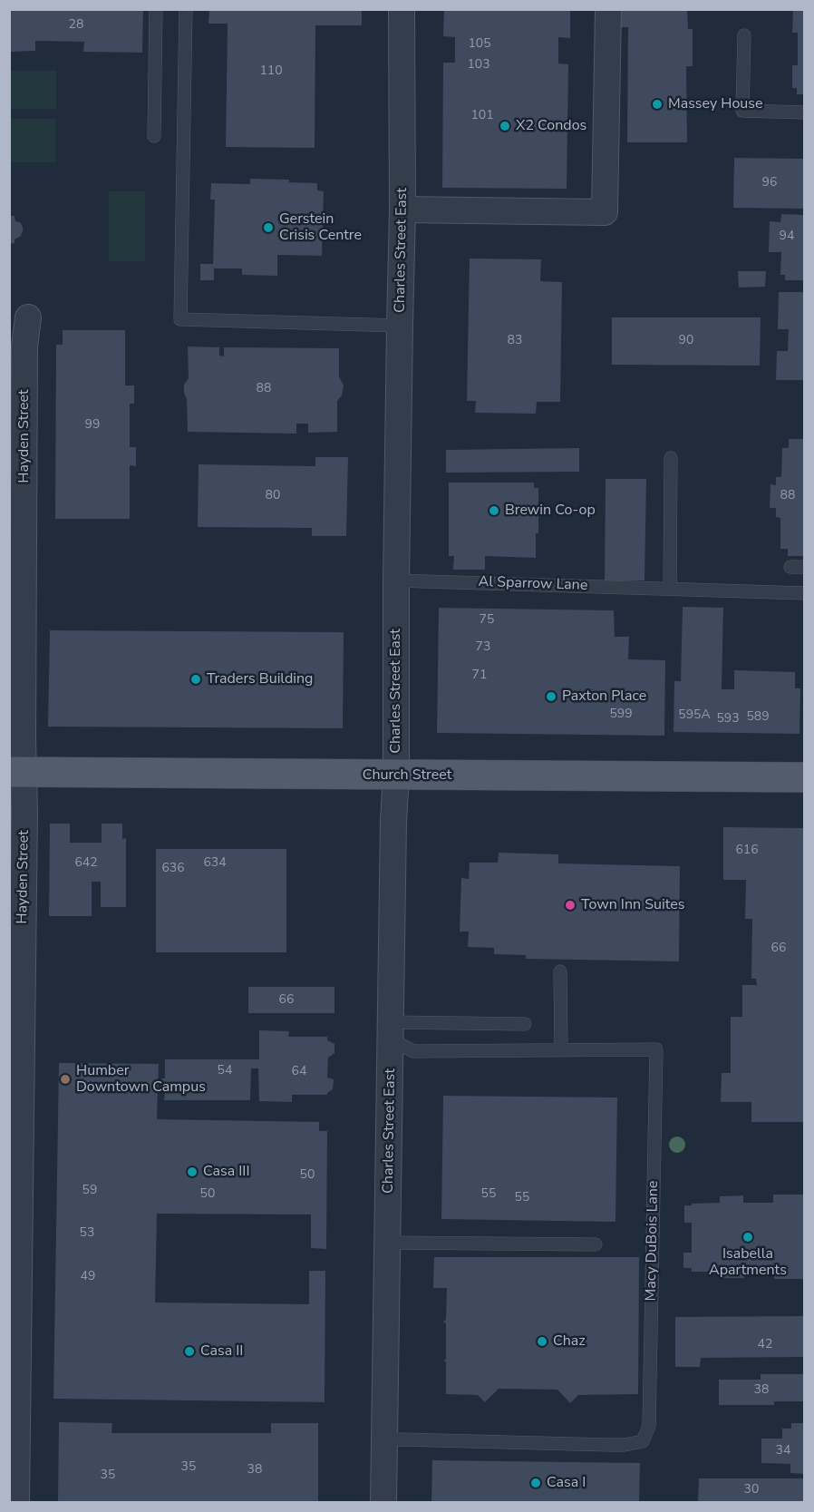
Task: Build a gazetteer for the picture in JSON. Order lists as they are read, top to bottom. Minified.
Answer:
{"streets":{"main road":["Church Street"],"street":["Charles Street East","Hayden Street"],"lane":["Al Sparrow Lane","Macy DuBois Lane"]},"crossings":[["Charles Street East","Al Sparrow Lane"],["Charles Street East","Church Street"],["Charles Street East","Macy DuBois Lane"],["Hayden Street","Church Street"]],"places":["Massey House","X2 Condos","Gerstein Crisis Centre","Brewin Co-op","Traders Building","Paxton Place","Town Inn Suites","Humber Downtown Campus","Casa III","Isabella Apartments","Chaz","Casa II","Casa I"],"house_numbers":["28","105","103","110","101","96","94","83","90","88","99","80","88","75","73","71","599","595A","589","593","616","642","634","636","66","66","54","64","50","59","50","55","55","53","49","42","38","34","35","38","35","30"]}
